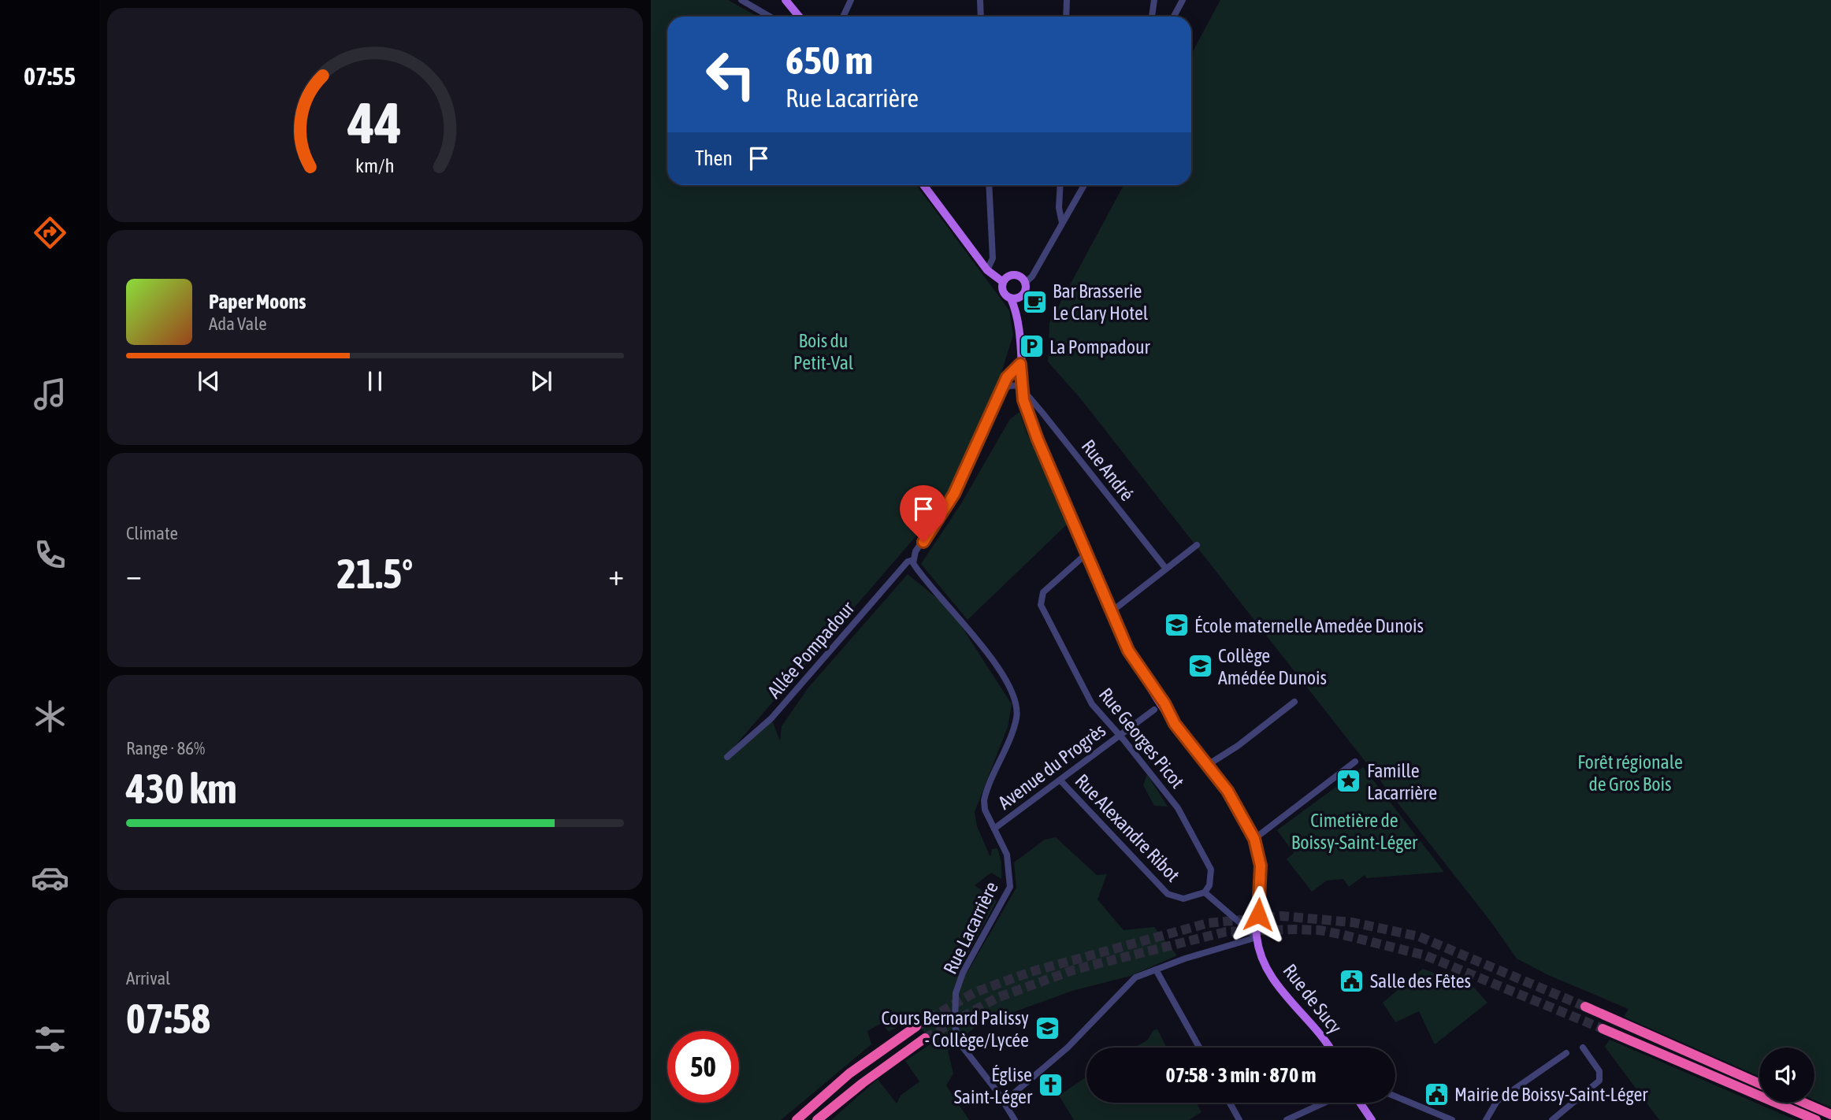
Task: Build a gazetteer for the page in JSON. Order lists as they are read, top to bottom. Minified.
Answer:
{"streets":{"main road":["Rue de Sucy"],"street":["Rue André","Allée Pompadour","Rue Georges Picot","Avenue du Progrès","Rue Alexandre Ribot","Rue Lacarrière"]},"crossings":[["Rue André","Rue de Sucy"],["Allée Pompadour","Rue Lacarrière"],["Rue Georges Picot","Avenue du Progrès"],["Rue Georges Picot","Rue Alexandre Ribot"],["Rue Georges Picot","Rue de Sucy"],["Avenue du Progrès","Rue Alexandre Ribot"],["Avenue du Progrès","Rue Lacarrière"]],"parks":["Bois du Petit-Val","Forêt régionale de Gros Bois","Cimetière de Boissy-Saint-Léger"],"places":{"cafe":["Bar Brasserie Le Clary Hotel"],"parking":["La Pompadour"],"school or university":["École maternelle Amedée Dunois","Collège Amédée Dunois","Cours Bernard Palissy - Collège/Lycée"],"place":["Famille Lacarrière"],"public building":["Salle des Fêtes","Mairie de Boissy-Saint-Léger"],"church":["Église Saint-Léger"]},"page":{"tabs":"07:55","turn":["650 m","Rue Lacarrière"],"then":"Then","song":["Paper Moons","Ada Vale"],"tile":["Climate",["Range · 86%","430 km"],["Arrival","07:58"]],"heat":["−","21.5°","+"],"limit":"50","trip":"07:58 · 3 min · 870 m","gauge":["44","km/h"]}}
